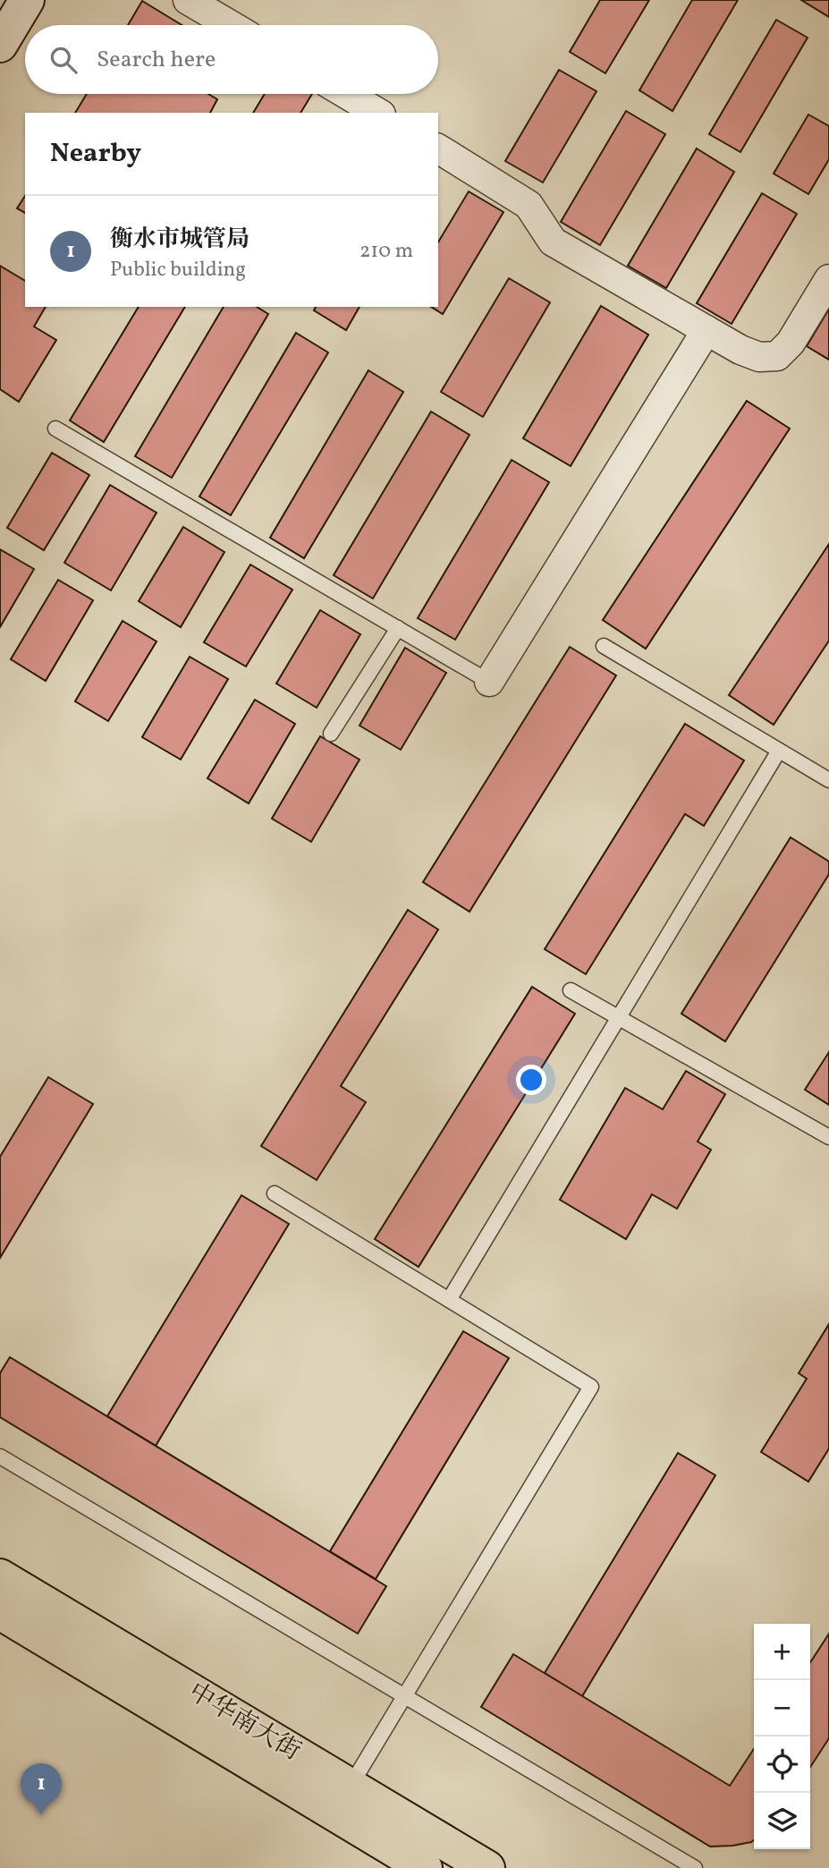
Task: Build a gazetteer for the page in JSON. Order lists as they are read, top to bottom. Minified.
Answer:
{"streets":{"main road":["中华南大街"]},"page":{"search":"Search here","heading":"Nearby","list":[{"mark":"1","name":"衡水市城管局","note":"Public building","value":"210 m"}],"map_buttons":["+","−"],"pins":"1"}}
